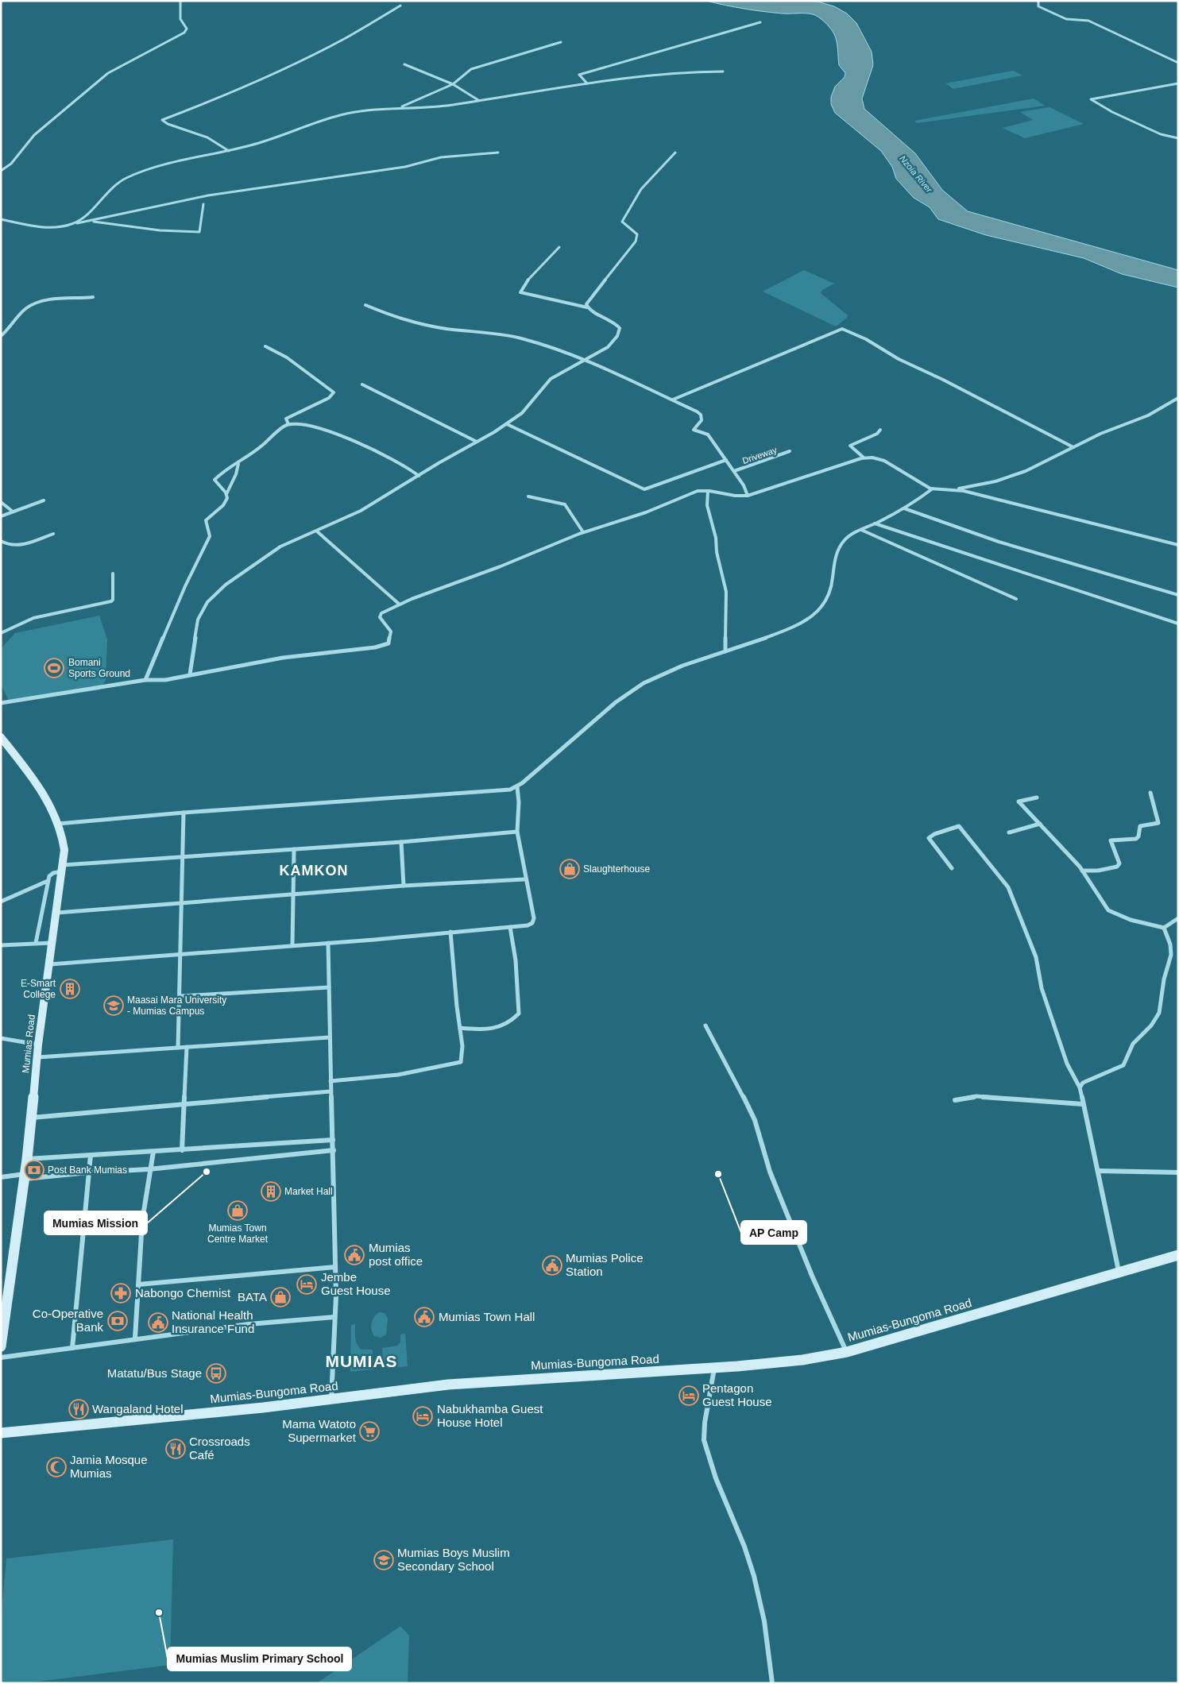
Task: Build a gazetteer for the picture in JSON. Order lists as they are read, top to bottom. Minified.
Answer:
{"streets":{"street":["Driveway","Mumias Road","Mumias-Bungoma Road"]},"districts":["KAMKON","MUMIAS"],"water":["Nzoia River"],"places":{"sports":["Bomani Sports Ground"],"shop":["Slaughterhouse","Mumias Town Centre Market","BATA"],"building":["E-Smart College","Market Hall"],"school or university":["Maasai Mara University - Mumias Campus","Mumias Boys Muslim Secondary School"],"bank":["Post Bank Mumias","Co-Operative Bank"],"other":["Mumias Mission","AP Camp","Mumias Muslim Primary School"],"public building":["Mumias post office","Mumias Police Station","Mumias Town Hall","National Health Insurance Fund"],"hotel":["Jembe Guest House","Pentagon Guest House","Nabukhamba Guest House Hotel"],"pharmacy":["Nabongo Chemist"],"bus stop":["Matatu/Bus Stage"],"restaurant":["Wangaland Hotel","Crossroads Café"],"supermarket":["Mama Watoto Supermarket"],"mosque":["Jamia Mosque Mumias"]}}
